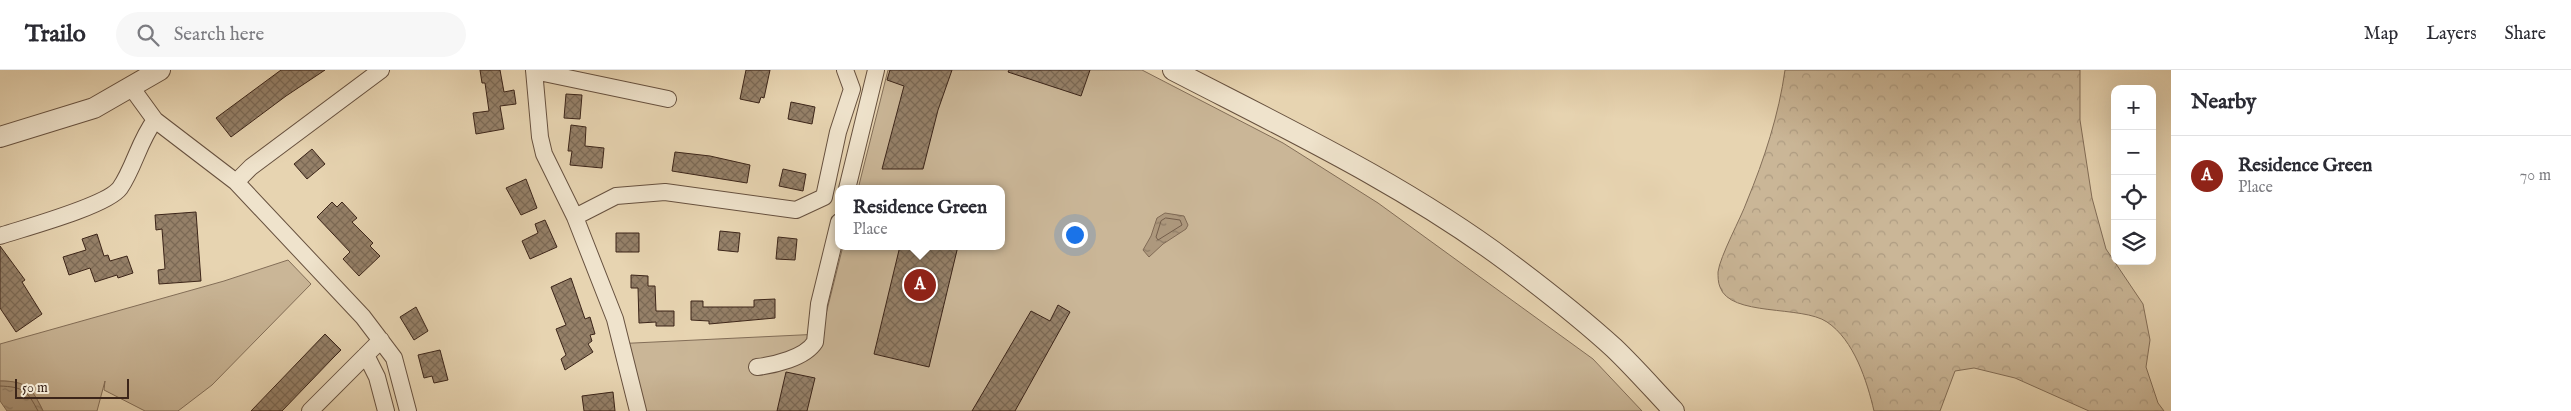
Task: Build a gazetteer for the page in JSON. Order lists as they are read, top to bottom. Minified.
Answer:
{"scale_bar":"50 m","page":{"header":"Trailo","search":"Search here","nav":["Map","Layers","Share"],"heading":"Nearby","map_buttons":["+","−"],"list":[{"mark":"A","name":"Residence Green","note":"Place","value":"70 m"}],"popup":["Residence Green","Place"],"pins":"A","scale":"50 m"}}
